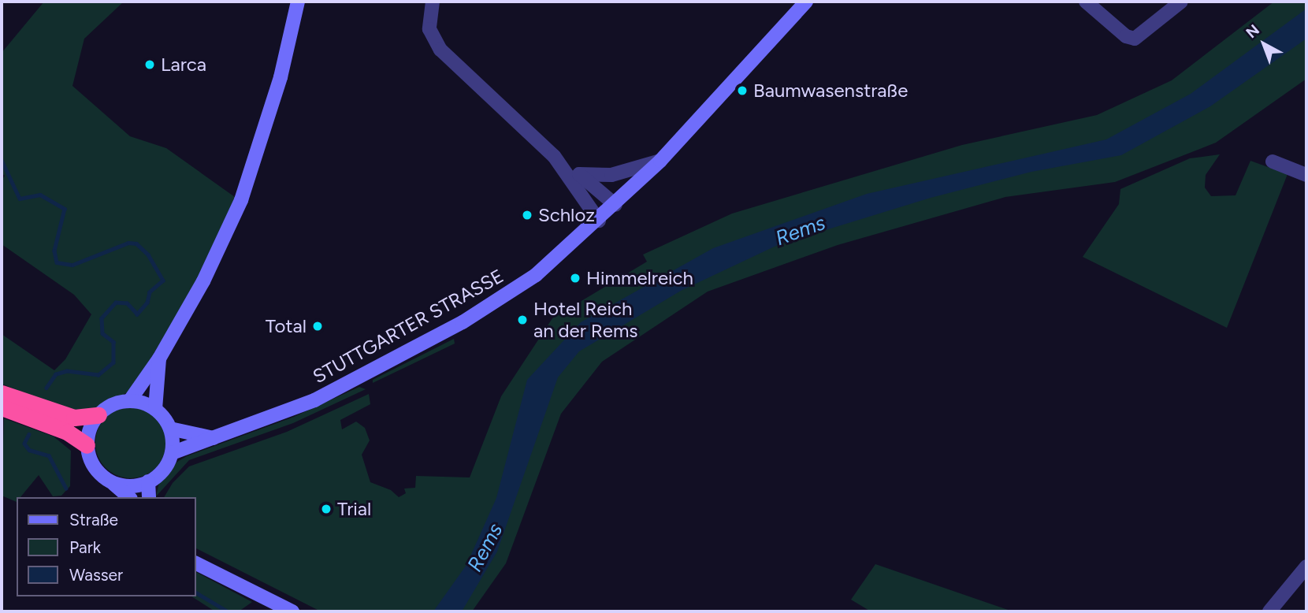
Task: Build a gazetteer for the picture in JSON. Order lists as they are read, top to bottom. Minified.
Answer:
{"streets":{"main road":["STUTTGARTER STRASSE"]},"water":["Rems"],"places":["Larca","Baumwasenstraße","Schloz","Himmelreich","Hotel Reich an der Rems","Total","Trial"],"legend":["Straße","Park","Wasser"],"north":"top left"}
